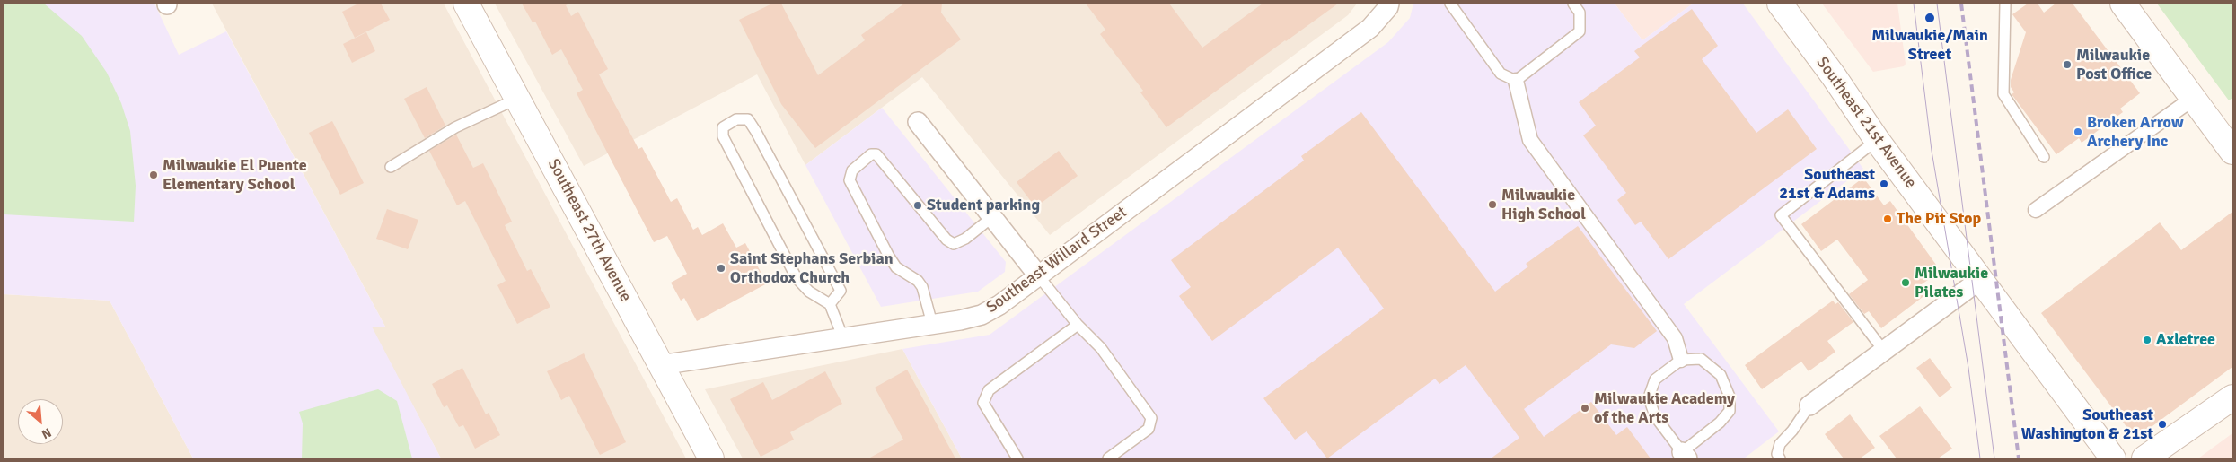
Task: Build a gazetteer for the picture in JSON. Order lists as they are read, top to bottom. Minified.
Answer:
{"streets":{"street":["Southeast 21st Avenue","Southeast 27th Avenue","Southeast Willard Street"]},"crossings":[["Southeast 27th Avenue","Southeast Willard Street"]],"places":["Milwaukie/Main Street","Milwaukie Post Office","Broken Arrow Archery Inc","Milwaukie El Puente Elementary School","Southeast 21st & Adams","Milwaukie High School","Student parking","The Pit Stop","Saint Stephans Serbian Orthodox Church","Milwaukie Pilates","Axletree","Milwaukie Academy of the Arts","Southeast Washington & 21st"],"north":"bottom right"}
